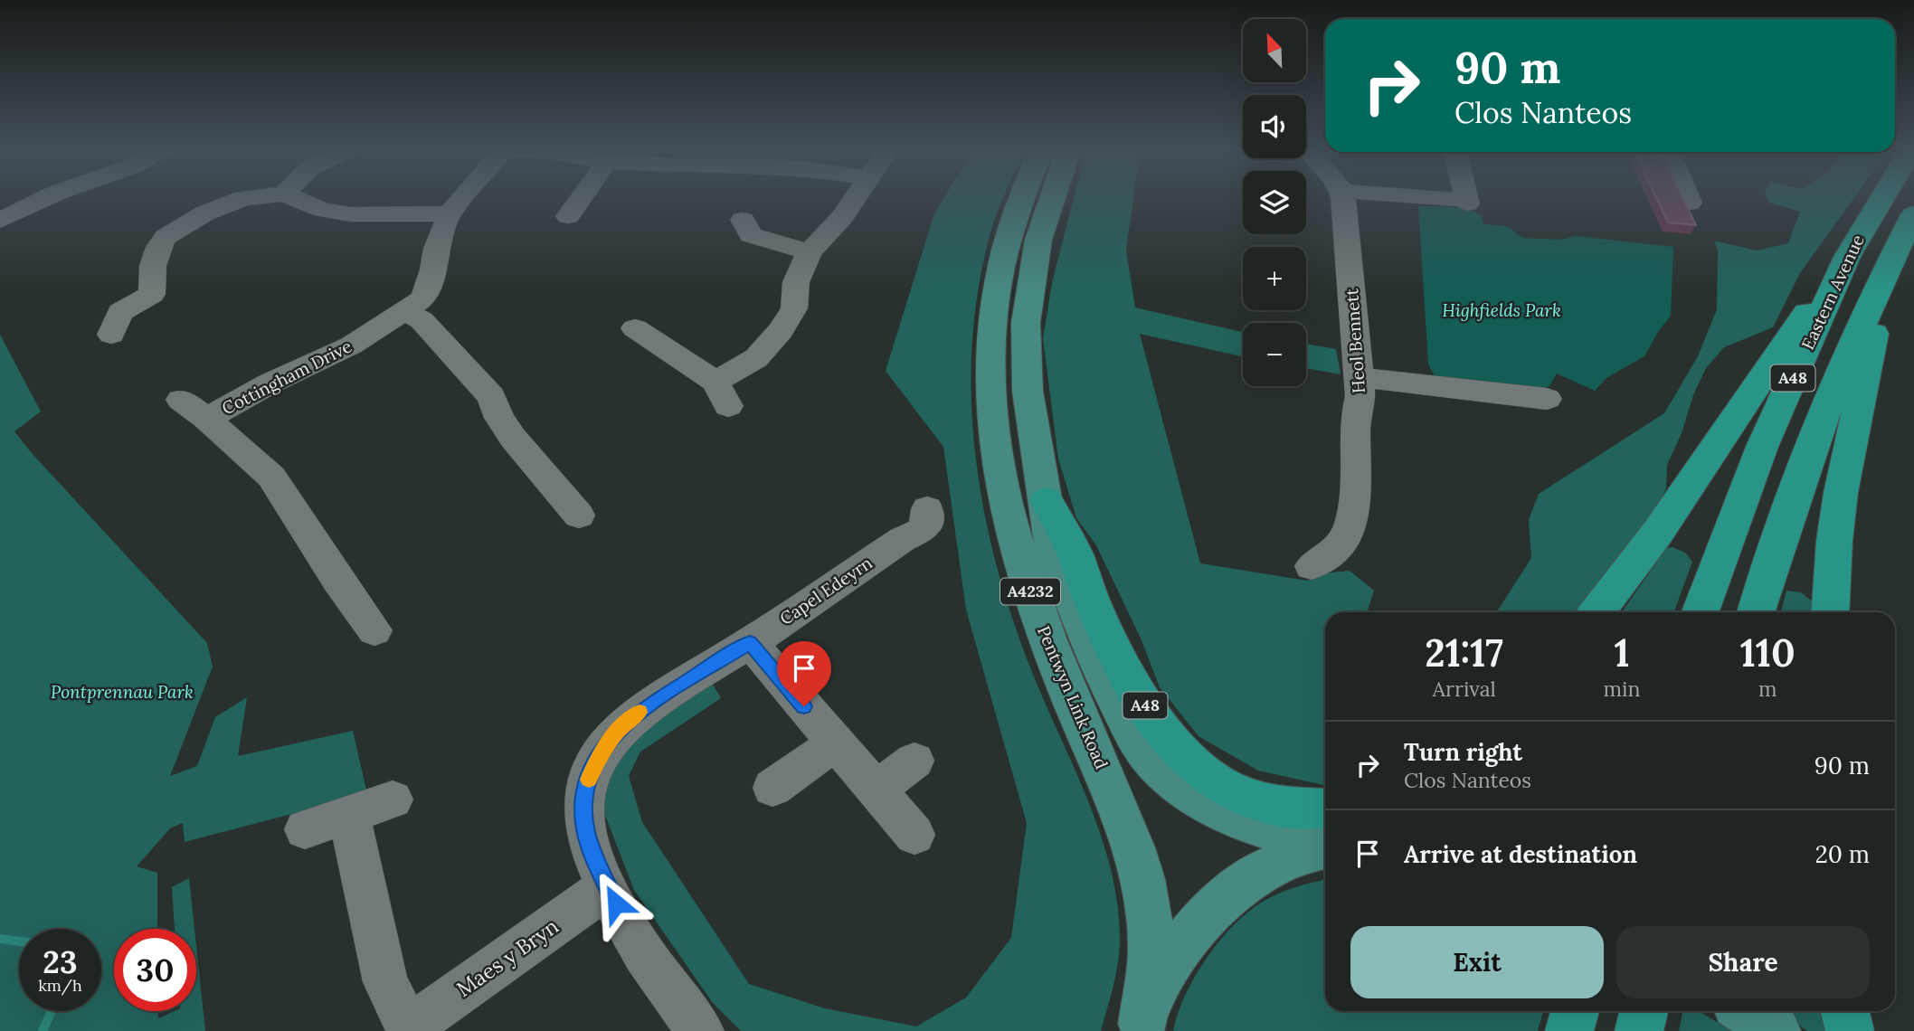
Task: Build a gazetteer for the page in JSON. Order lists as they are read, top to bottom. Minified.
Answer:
{"streets":{"highway":["Eastern Avenue","A48"],"main road":["A4232","Pentwyn Link Road"],"street":["Heol Bennett","Cottingham Drive","Capel Edeyrn","Maes y Bryn"]},"crossings":[["Capel Edeyrn","Maes y Bryn"],["A4232","Pentwyn Link Road"]],"parks":["Highfields Park","Pontprennau Park"],"north":"top left","page":{"map_buttons":["+","−"],"turn":["90 m","Clos Nanteos"],"eta":["21:17","Arrival","1","min","110","m"],"list":[{"name":"Turn right","note":"Clos Nanteos","value":"90 m"},{"name":"Arrive at destination","value":"20 m"}],"buttons":["Exit","Share"],"speed":"23 km/h","limit":"30"}}
